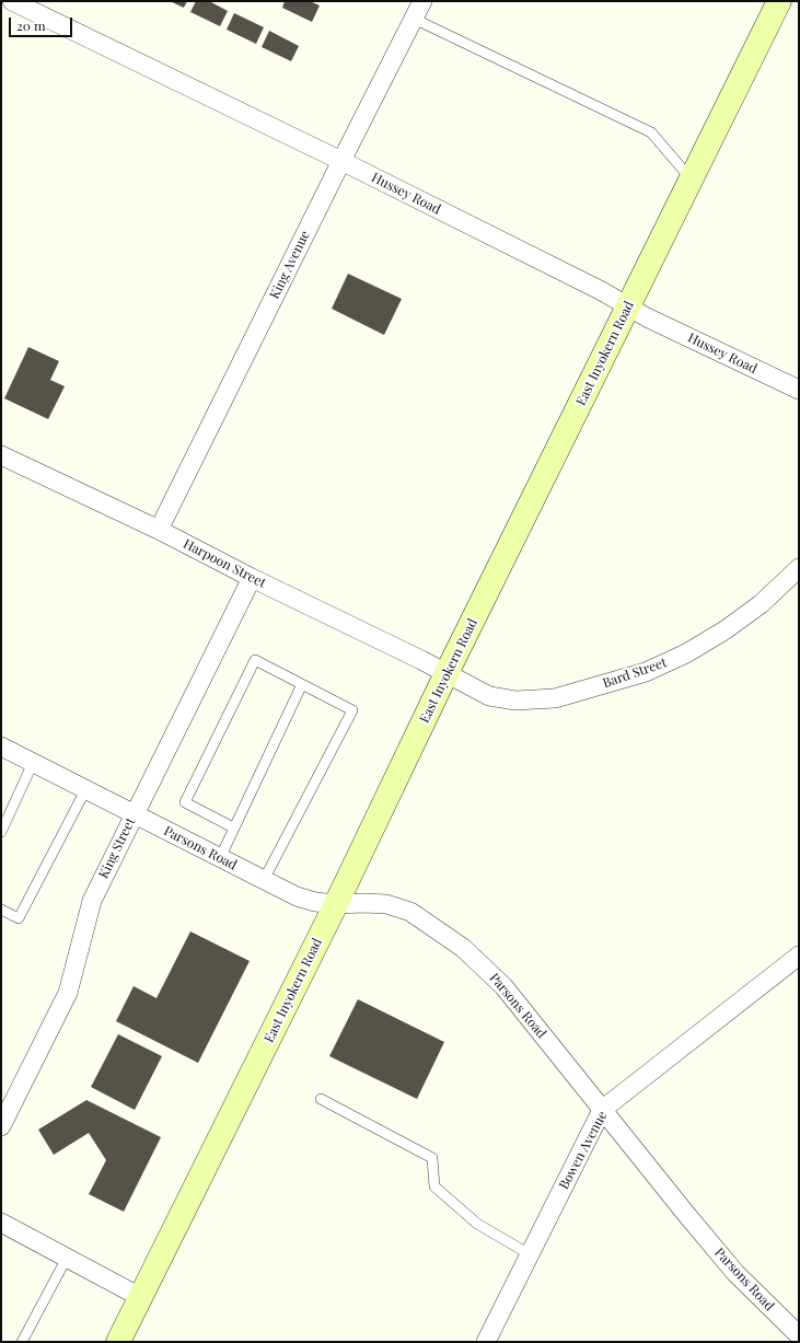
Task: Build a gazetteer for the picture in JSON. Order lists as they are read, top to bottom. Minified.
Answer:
{"streets":{"street":["Hussey Road","King Avenue","East Inyokern Road","Harpoon Street","Bard Street","King Street","Parsons Road","Bowen Avenue"]},"crossings":[["Hussey Road","King Avenue"],["Hussey Road","East Inyokern Road"],["King Avenue","Harpoon Street"],["East Inyokern Road","Harpoon Street"],["East Inyokern Road","Bard Street"],["East Inyokern Road","Parsons Road"],["Harpoon Street","Bard Street"],["Harpoon Street","King Street"],["King Street","Parsons Road"],["Parsons Road","Bowen Avenue"]],"scale_bar":"20 m"}
